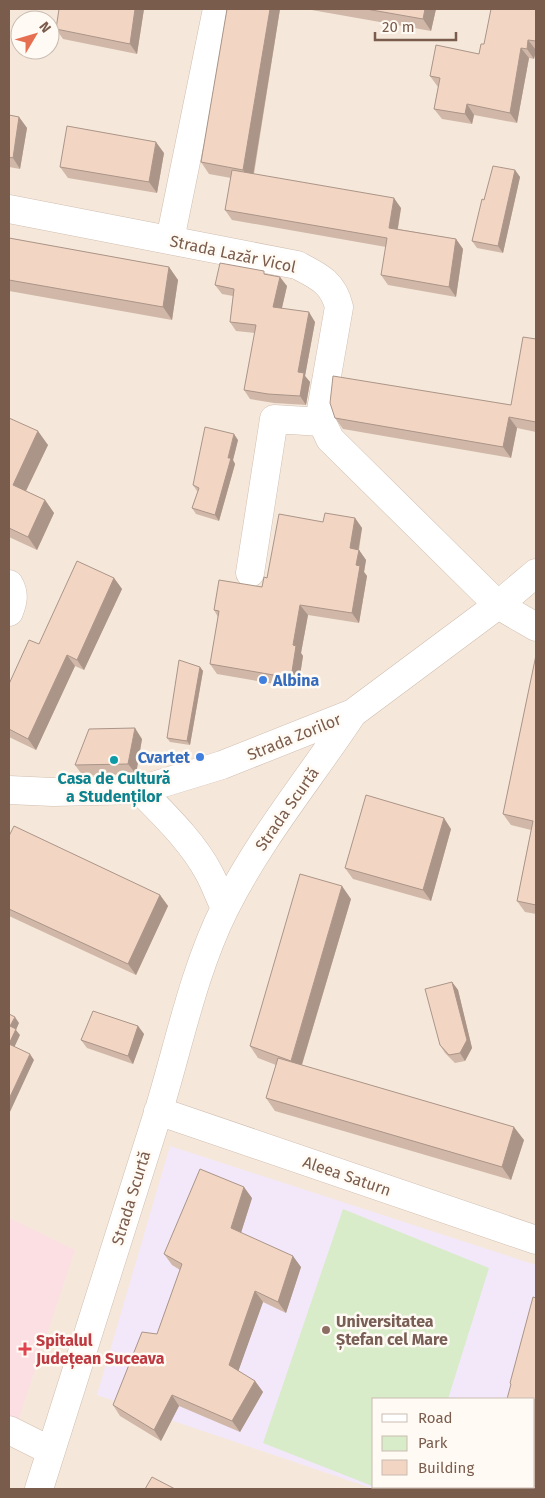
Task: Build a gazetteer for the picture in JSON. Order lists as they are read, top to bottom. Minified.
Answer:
{"streets":{"street":["Strada Lazăr Vicol","Strada Zorilor","Strada Scurtă","Aleea Saturn"]},"crossings":[["Strada Zorilor","Strada Scurtă"],["Strada Scurtă","Aleea Saturn"]],"places":{"other":["Albina","Cvartet","Casa de Cultură a Studenților","Universitatea Ștefan cel Mare"],"health":["Spitalul Județean Suceava"]},"legend":["Road","Park","Building"],"scale_bar":"20 m","north":"top right"}
